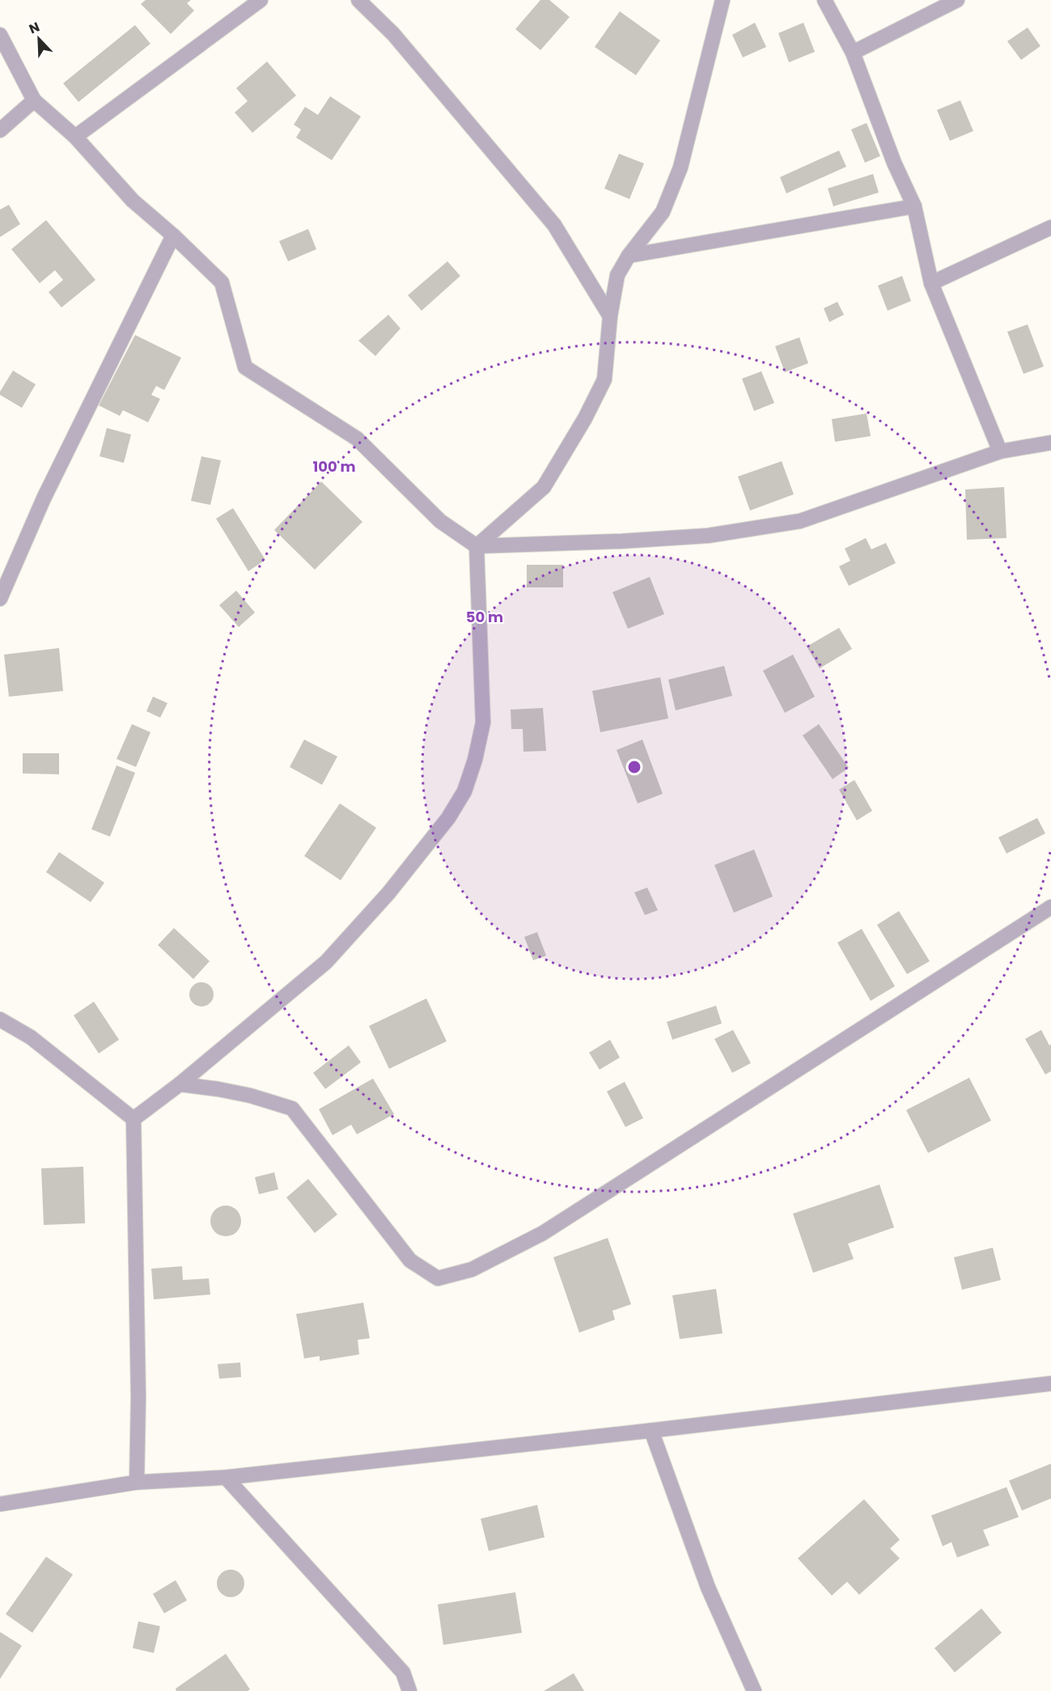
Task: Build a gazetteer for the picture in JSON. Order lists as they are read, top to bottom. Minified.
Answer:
{"north":"top left","rings":["100 m","50 m"]}
